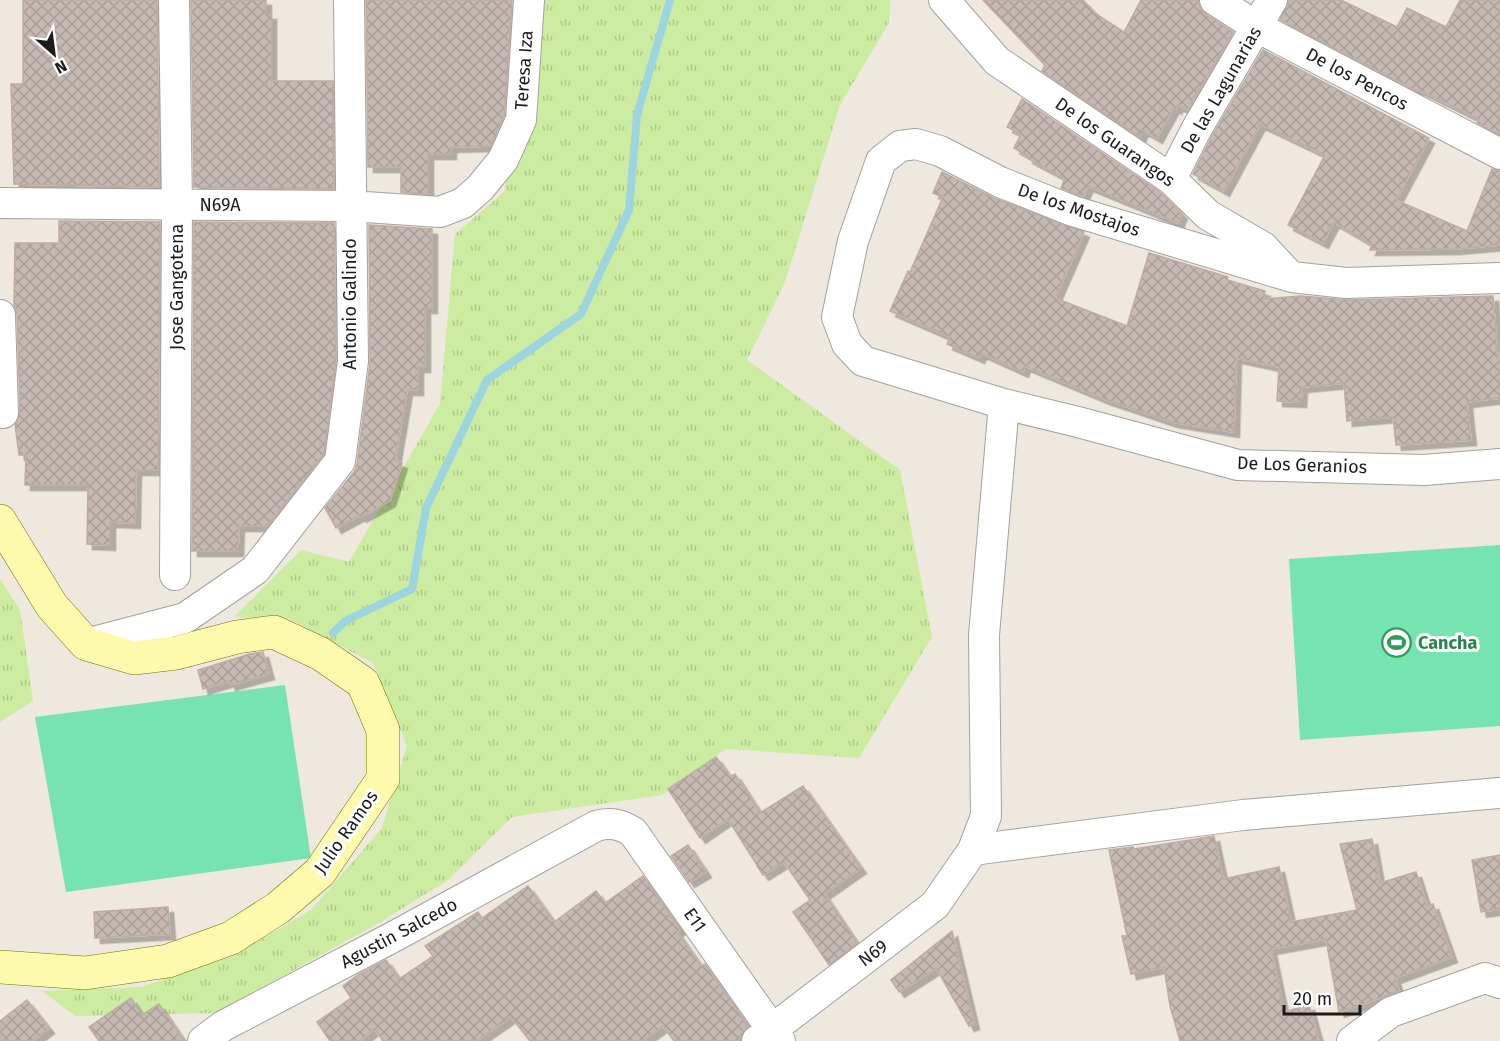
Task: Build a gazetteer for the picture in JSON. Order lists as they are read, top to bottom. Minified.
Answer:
{"streets":{"street":["Teresa Iza","De los Pencos","De las Lagunarias","De los Guarangos","N69A","De los Mostajos","Jose Gangotena","Antonio Galindo","De Los Geranios","Julio Ramos","E11","Agustin Salcedo","N69"]},"crossings":[["Teresa Iza","N69A"],["De los Pencos","De las Lagunarias"],["De las Lagunarias","De los Guarangos"],["De los Guarangos","De los Mostajos"],["N69A","Jose Gangotena"],["N69A","Antonio Galindo"],["De los Mostajos","De Los Geranios"],["Antonio Galindo","Julio Ramos"],["E11","Agustin Salcedo"],["E11","N69"]],"places":{"sports":["Cancha"]},"scale_bar":"20 m","north":"bottom right"}
